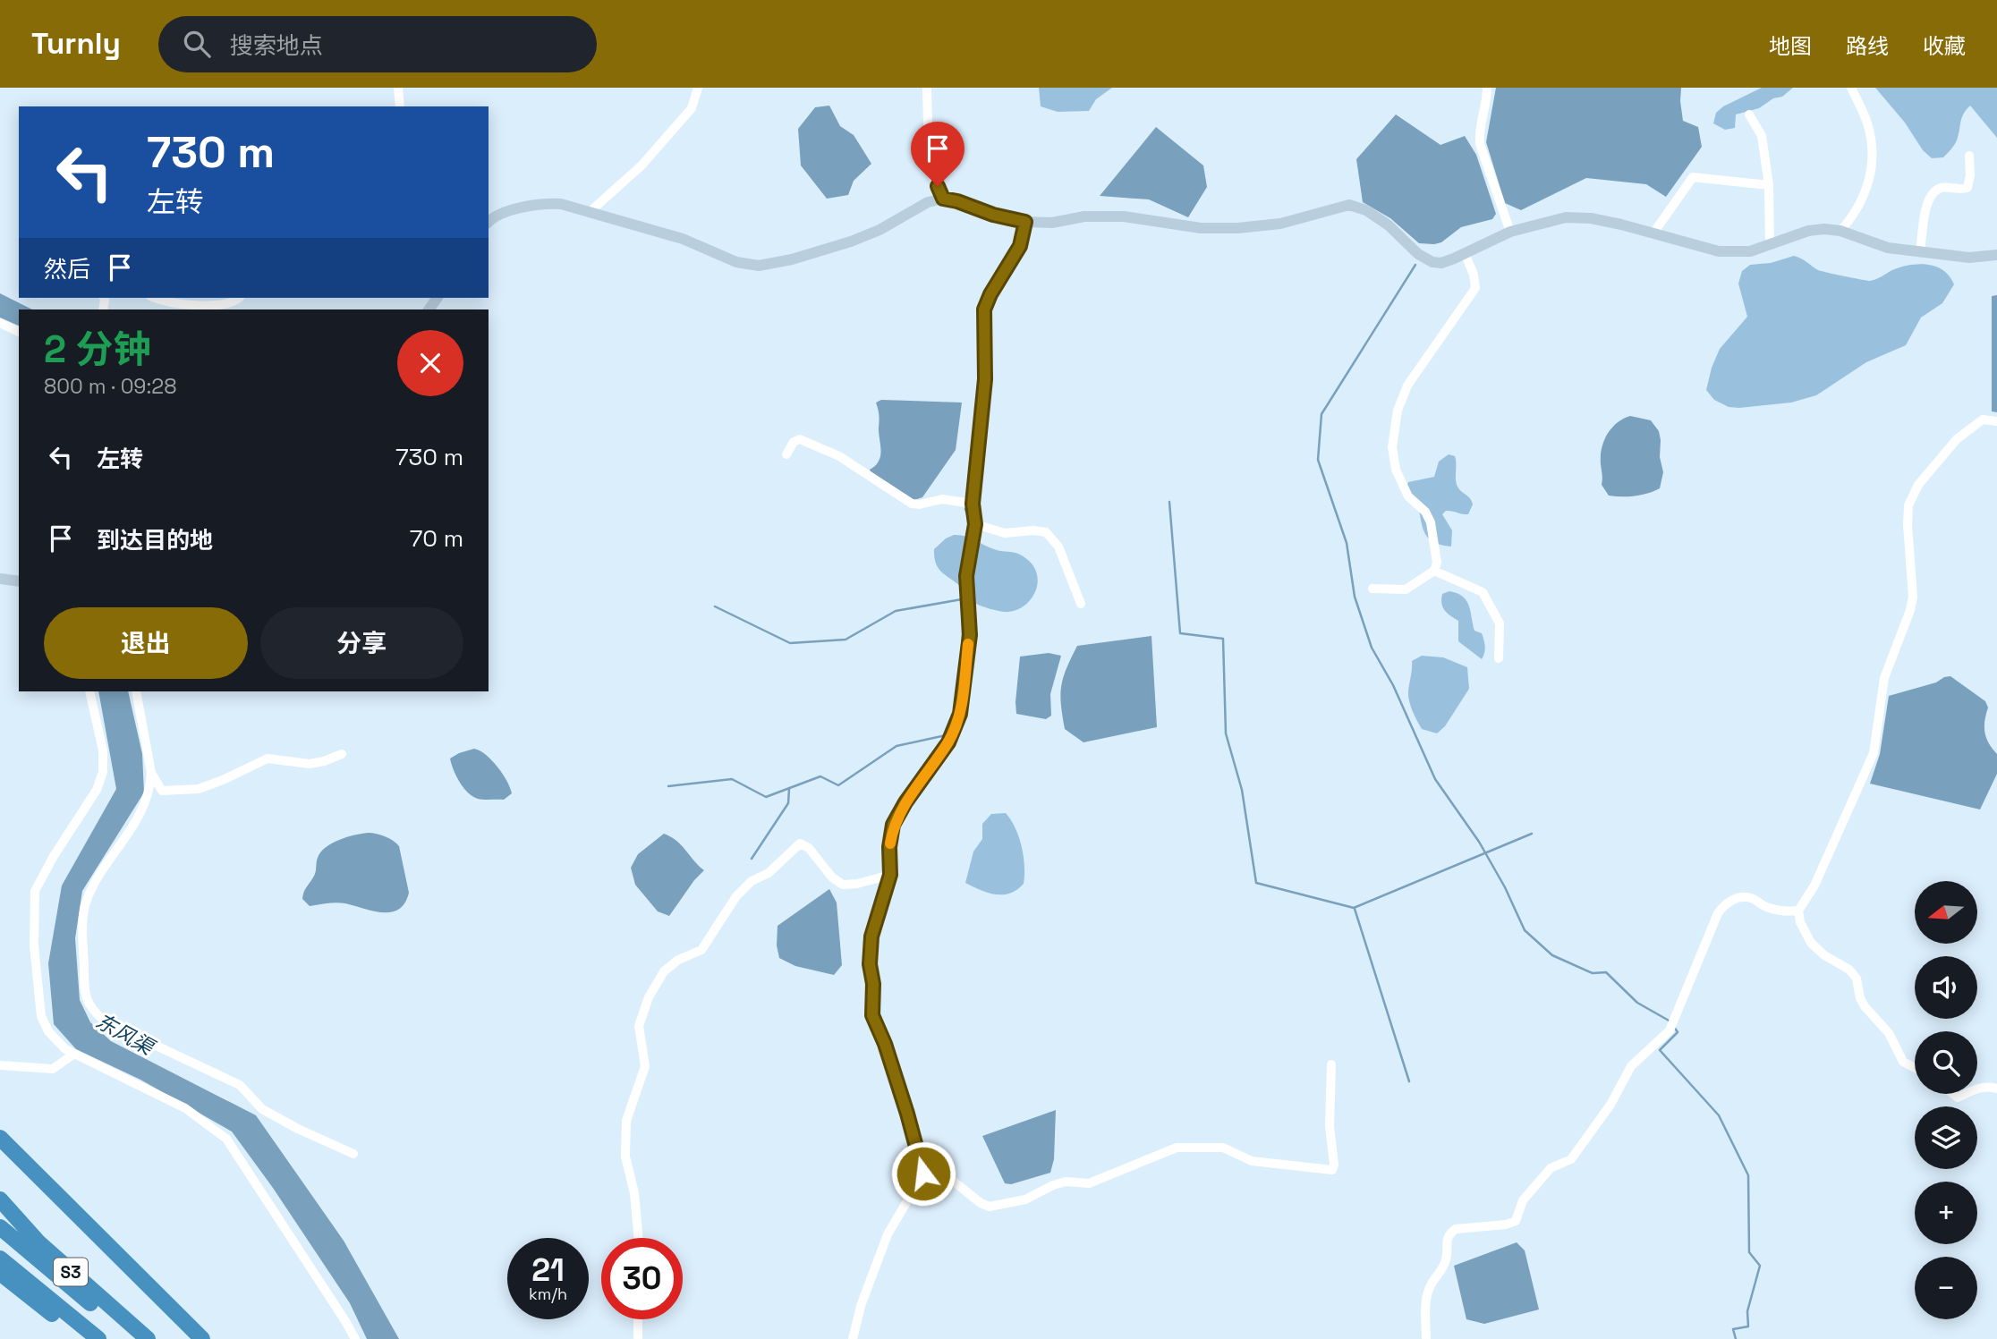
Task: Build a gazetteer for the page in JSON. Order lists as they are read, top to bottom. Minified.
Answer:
{"streets":{"highway":["S3"]},"water":["东风渠"],"north":"left","page":{"header":"Turnly","search":"搜索地点","nav":["地图","路线","收藏"],"turn":["730 m","左转"],"then":"然后","heading":["2 分钟","800 m · 09:28"],"list":[{"name":"左转","value":"730 m"},{"name":"到达目的地","value":"70 m"}],"buttons":["退出","分享"],"map_buttons":["+","−"],"speed":"21 km/h","limit":"30"}}
